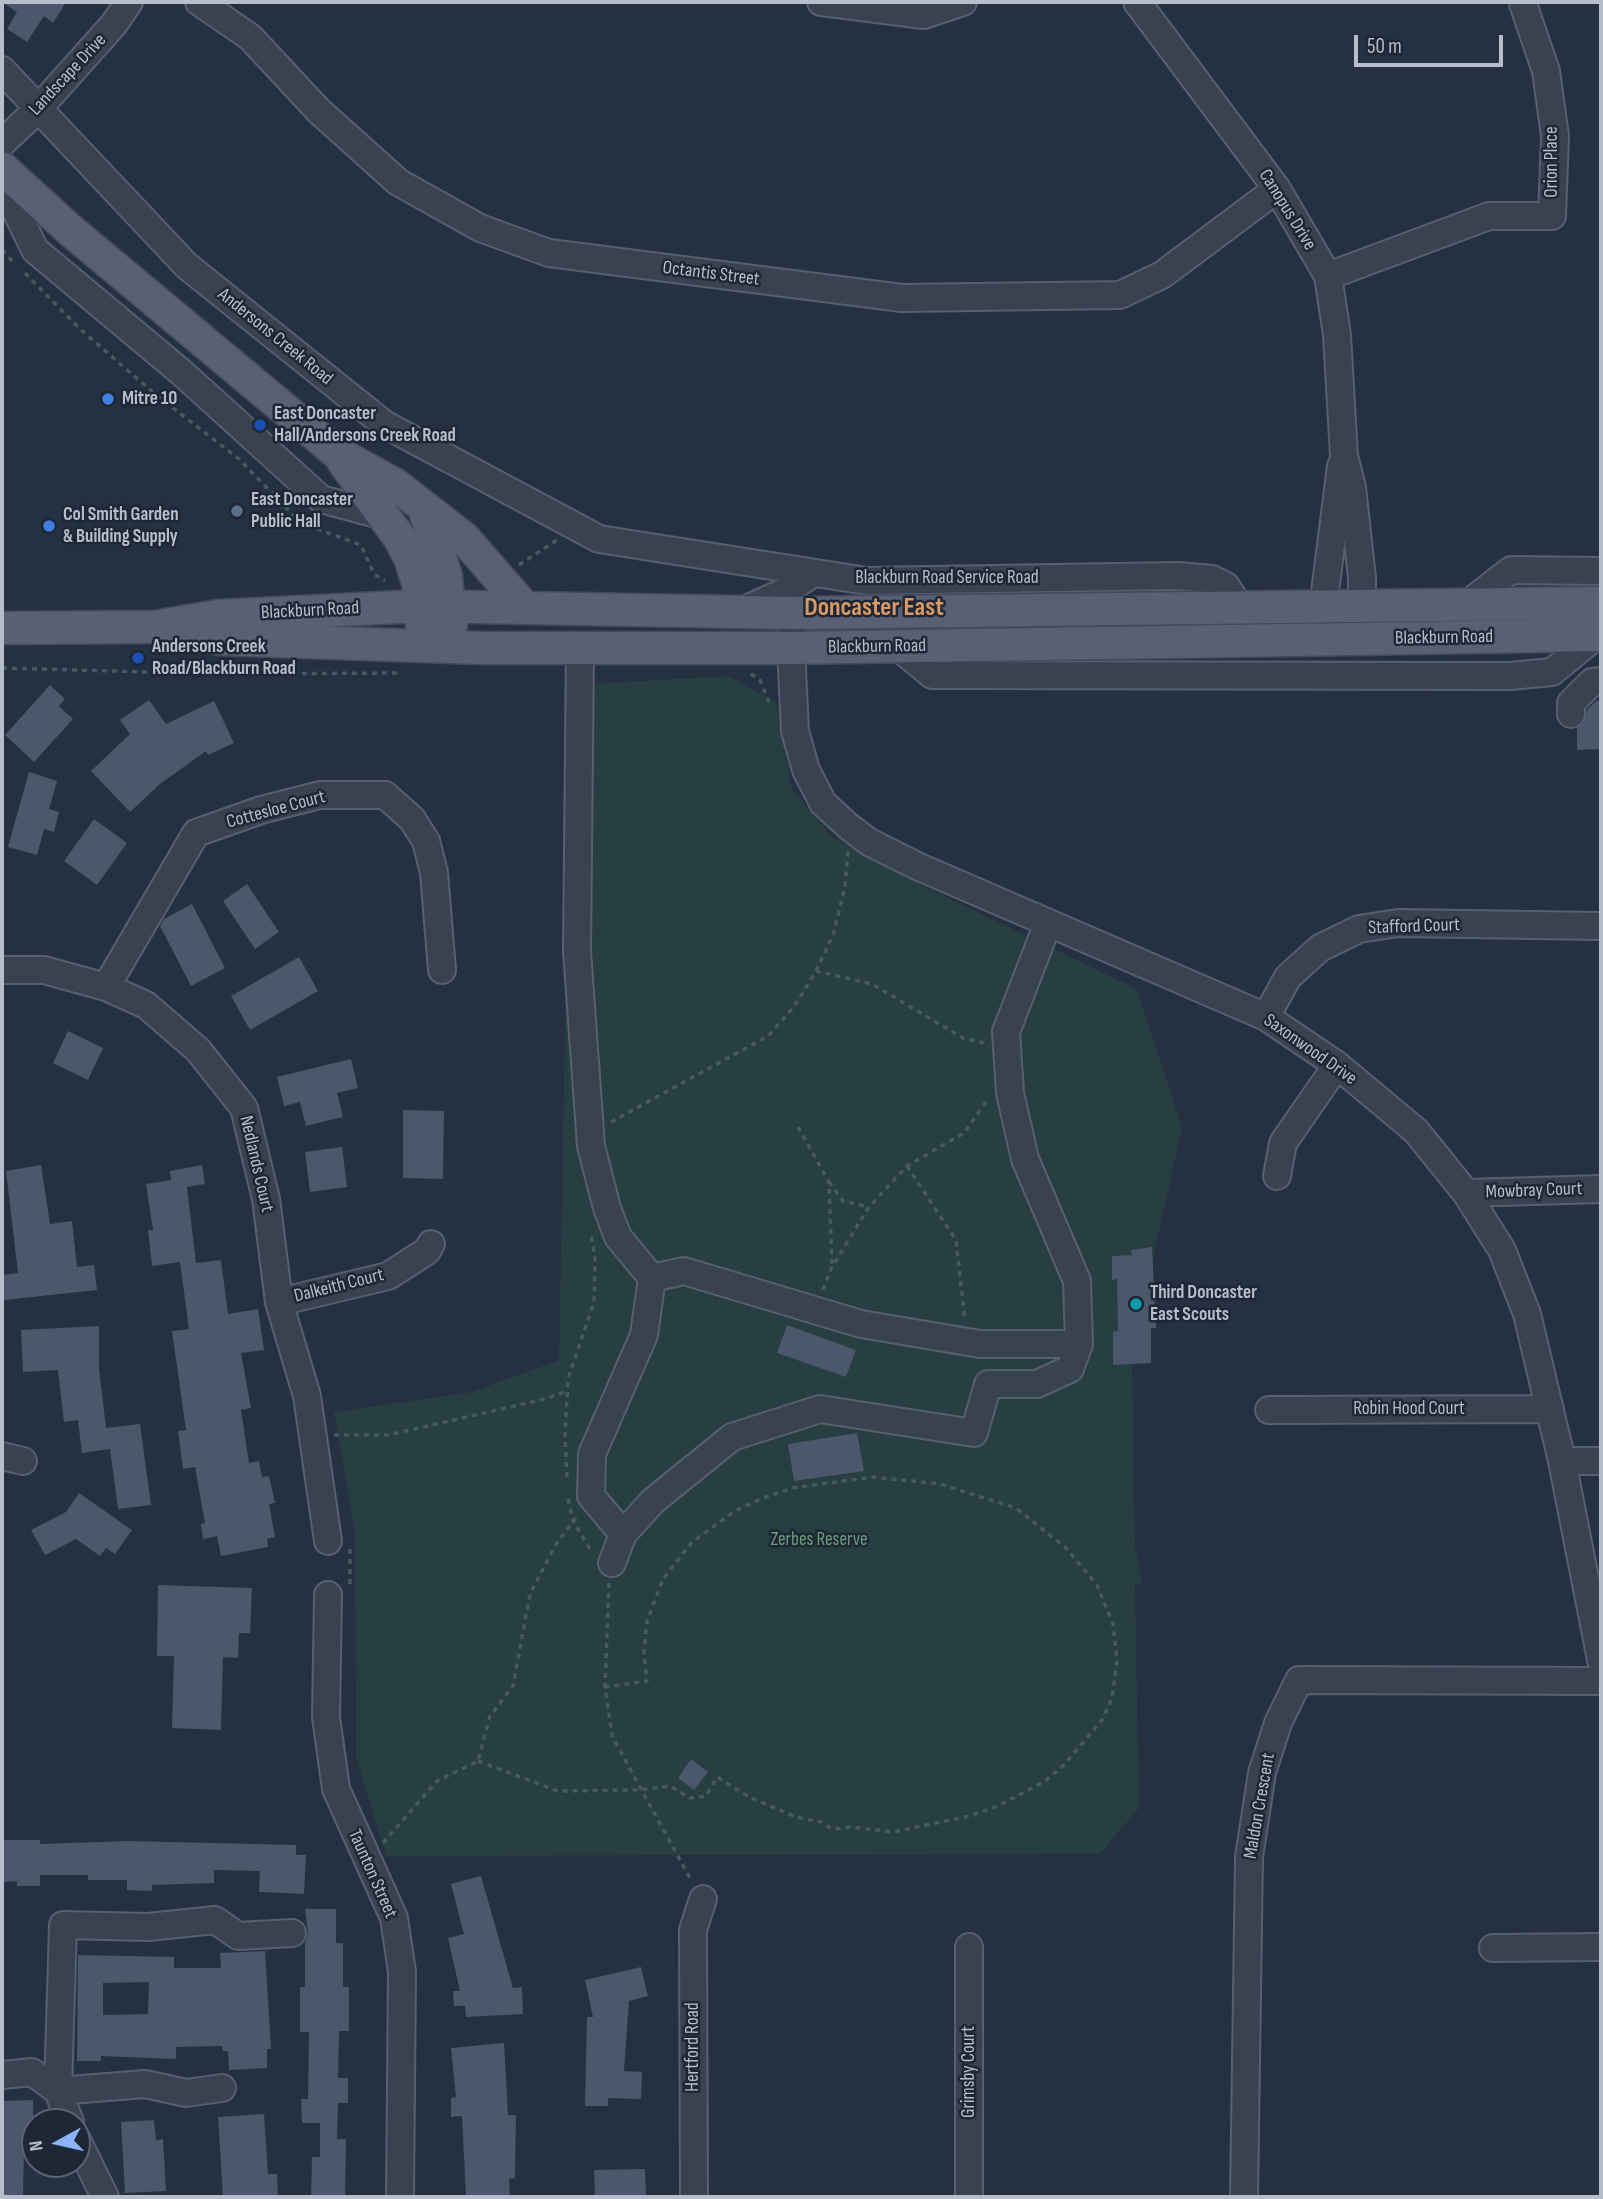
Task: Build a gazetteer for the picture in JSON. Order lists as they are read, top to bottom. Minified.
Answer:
{"streets":{"main road":["Blackburn Road"],"street":["Landscape Drive","Orion Place","Canopus Drive","Octantis Street","Andersons Creek Road","Blackburn Road Service Road","Cottesloe Court","Stafford Court","Saxonwood Drive","Nedlands Court","Mowbray Court","Dalkeith Court","Robin Hood Court","Maldon Crescent","Taunton Street","Hertford Road","Grimsby Court"]},"crossings":[["Landscape Drive","Andersons Creek Road"],["Orion Place","Canopus Drive"],["Canopus Drive","Octantis Street"],["Canopus Drive","Blackburn Road"],["Andersons Creek Road","Blackburn Road Service Road"],["Blackburn Road Service Road","Blackburn Road"],["Blackburn Road","Saxonwood Drive"],["Cottesloe Court","Nedlands Court"],["Stafford Court","Saxonwood Drive"],["Saxonwood Drive","Mowbray Court"],["Saxonwood Drive","Robin Hood Court"],["Nedlands Court","Dalkeith Court"]],"districts":["Doncaster East"],"parks":["Zerbes Reserve"],"places":["Mitre 10","East Doncaster Hall/Andersons Creek Road","East Doncaster Public Hall","Col Smith Garden & Building Supply","Andersons Creek Road/Blackburn Road","Third Doncaster East Scouts"],"scale_bar":"50 m","north":"left"}
